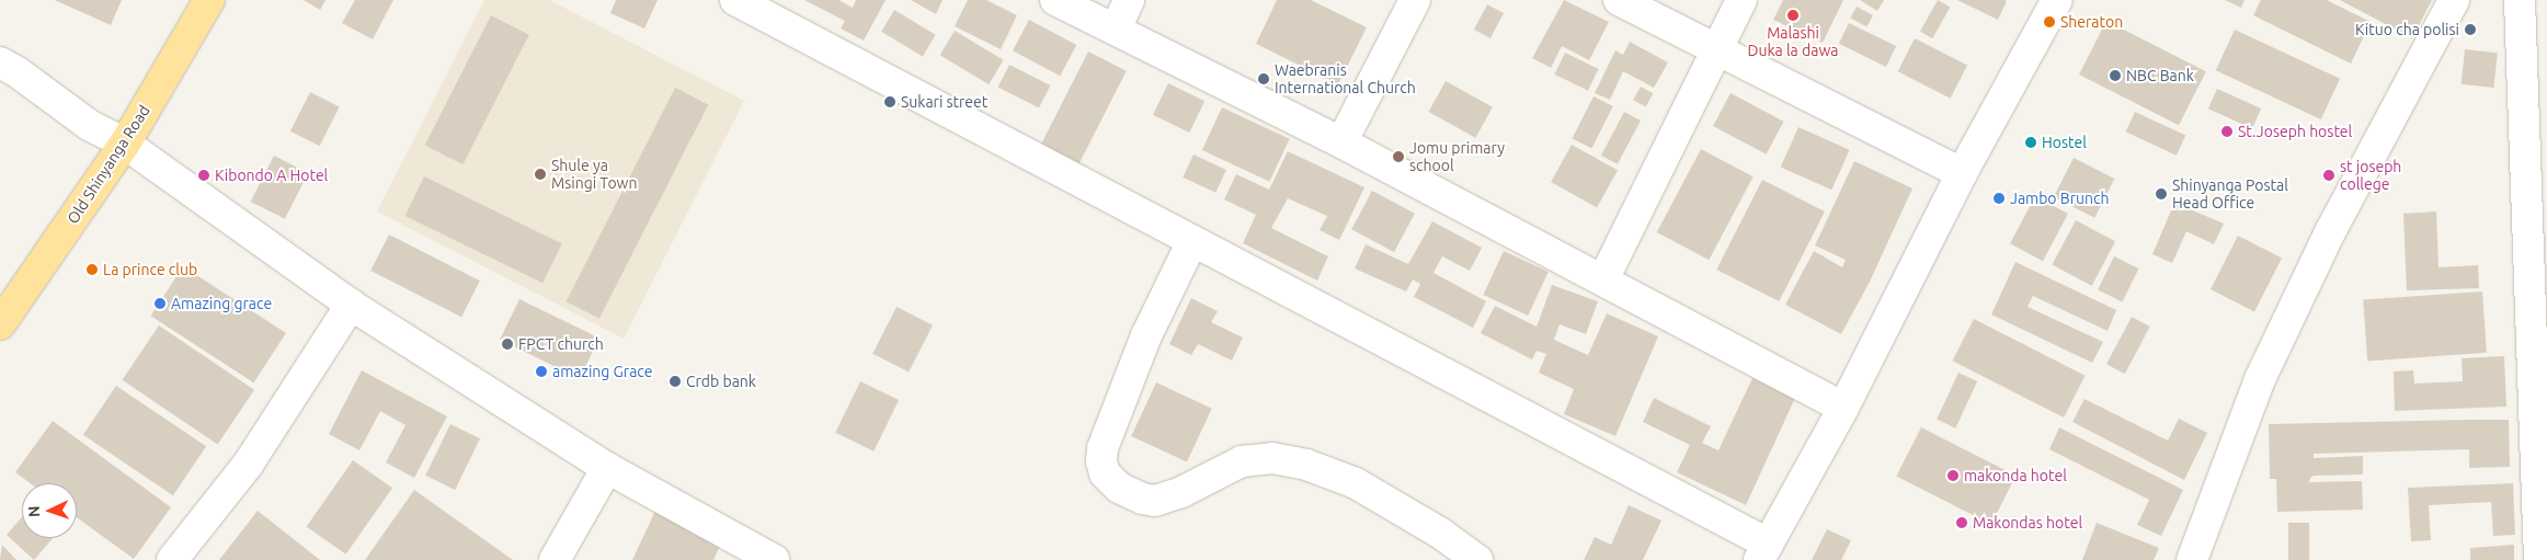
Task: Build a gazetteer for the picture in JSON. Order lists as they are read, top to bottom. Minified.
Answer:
{"streets":{"main road":["Old Shinyanga Road"]},"places":["Malashi Duka la dawa","Sheraton","Kituo cha polisi","NBC Bank","Waebranis International Church","Sukari street","St.Joseph hostel","Hostel","Jomu primary school","Shule ya Msingi Town","Kibondo A Hotel","st joseph college","Shinyanga Postal Head Office","Jambo Brunch","La prince club","Amazing grace","FPCT church","amazing Grace","Crdb bank","makonda hotel","Makondas hotel"],"north":"left"}
